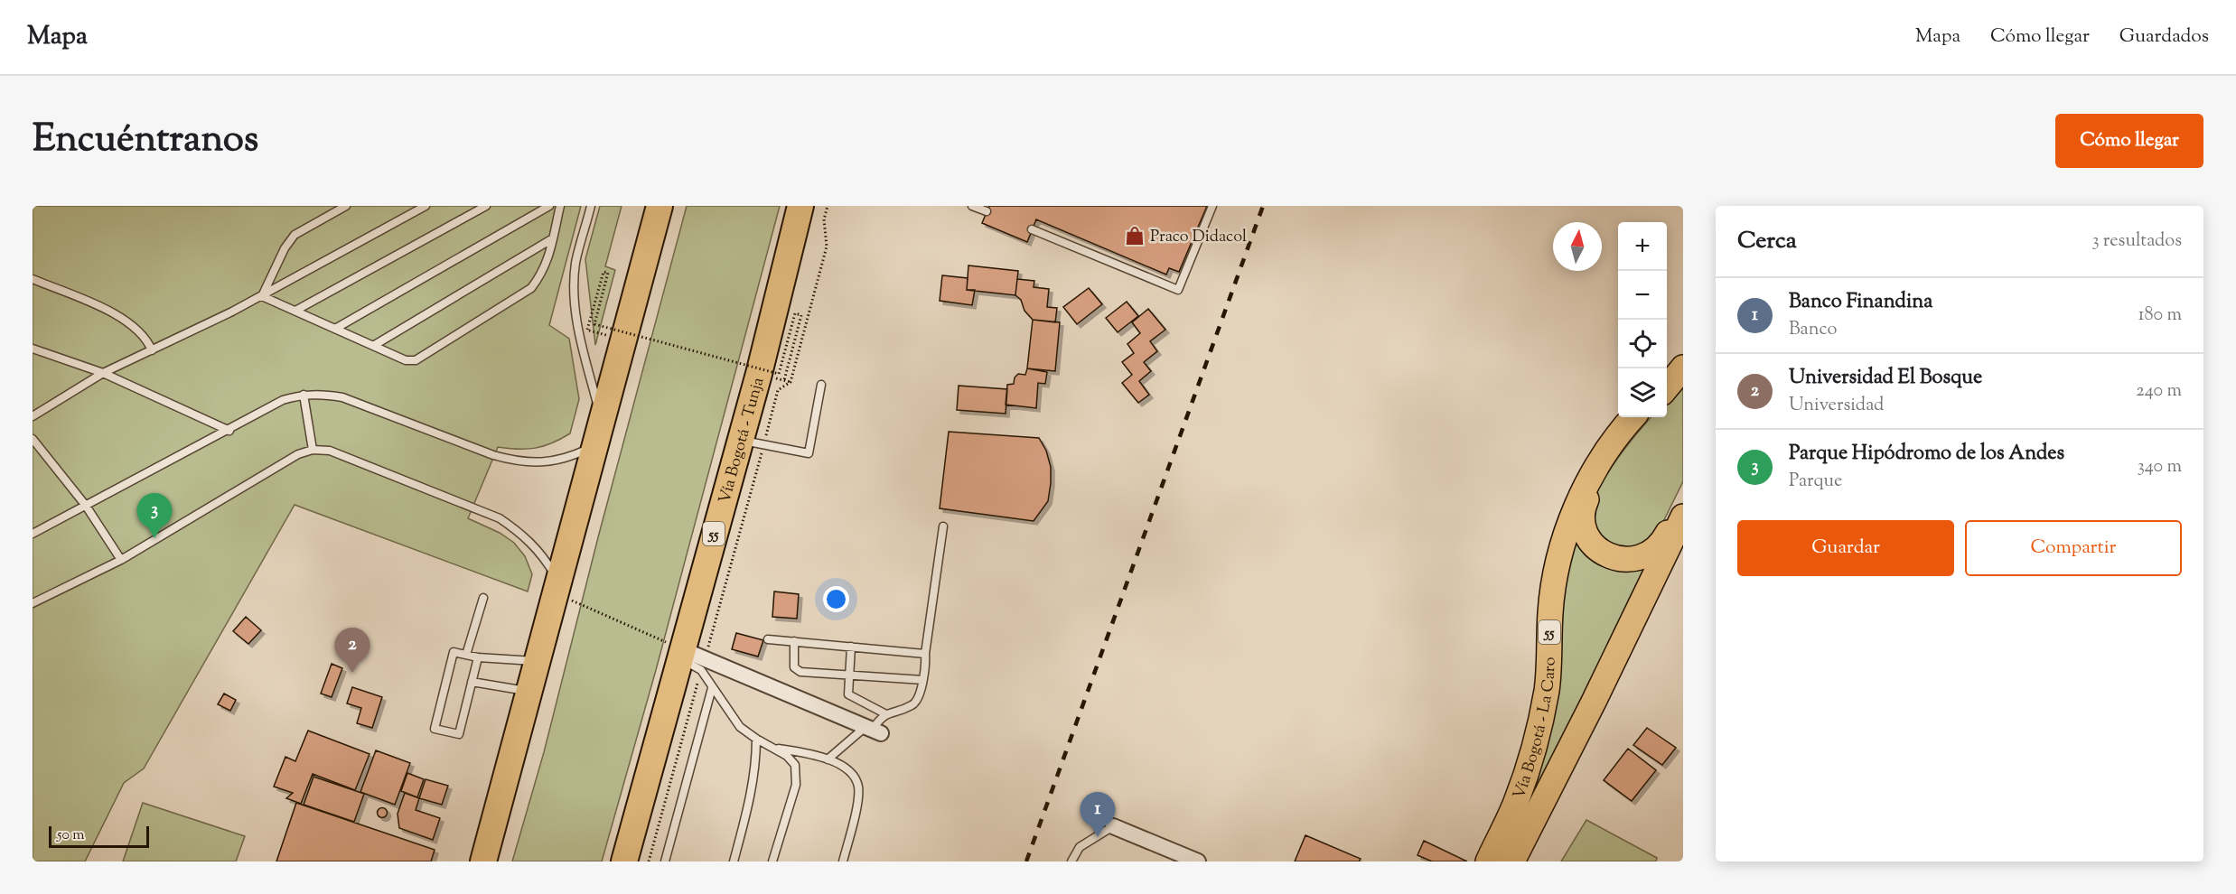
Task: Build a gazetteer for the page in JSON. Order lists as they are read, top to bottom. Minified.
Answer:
{"streets":{"highway":["Vía Bogotá - Tunja","55"],"main road":["Vía Bogotá - La Caro"]},"places":{"shop":["Praco Didacol"]},"scale_bar":"50 m","north":"top","page":{"header":"Mapa","nav":["Mapa","Cómo llegar","Guardados"],"title":"Encuéntranos","buttons":["Cómo llegar",["Guardar","Compartir"]],"heading":["Cerca","3 resultados"],"map_buttons":["+","−"],"list":[{"mark":"1","name":"Banco Finandina","note":"Banco","value":"180 m"},{"mark":"2","name":"Universidad El Bosque","note":"Universidad","value":"240 m"},{"mark":"3","name":"Parque Hipódromo de los Andes","note":"Parque","value":"340 m"}],"pins":["3","2","1"],"scale":"50 m"}}
